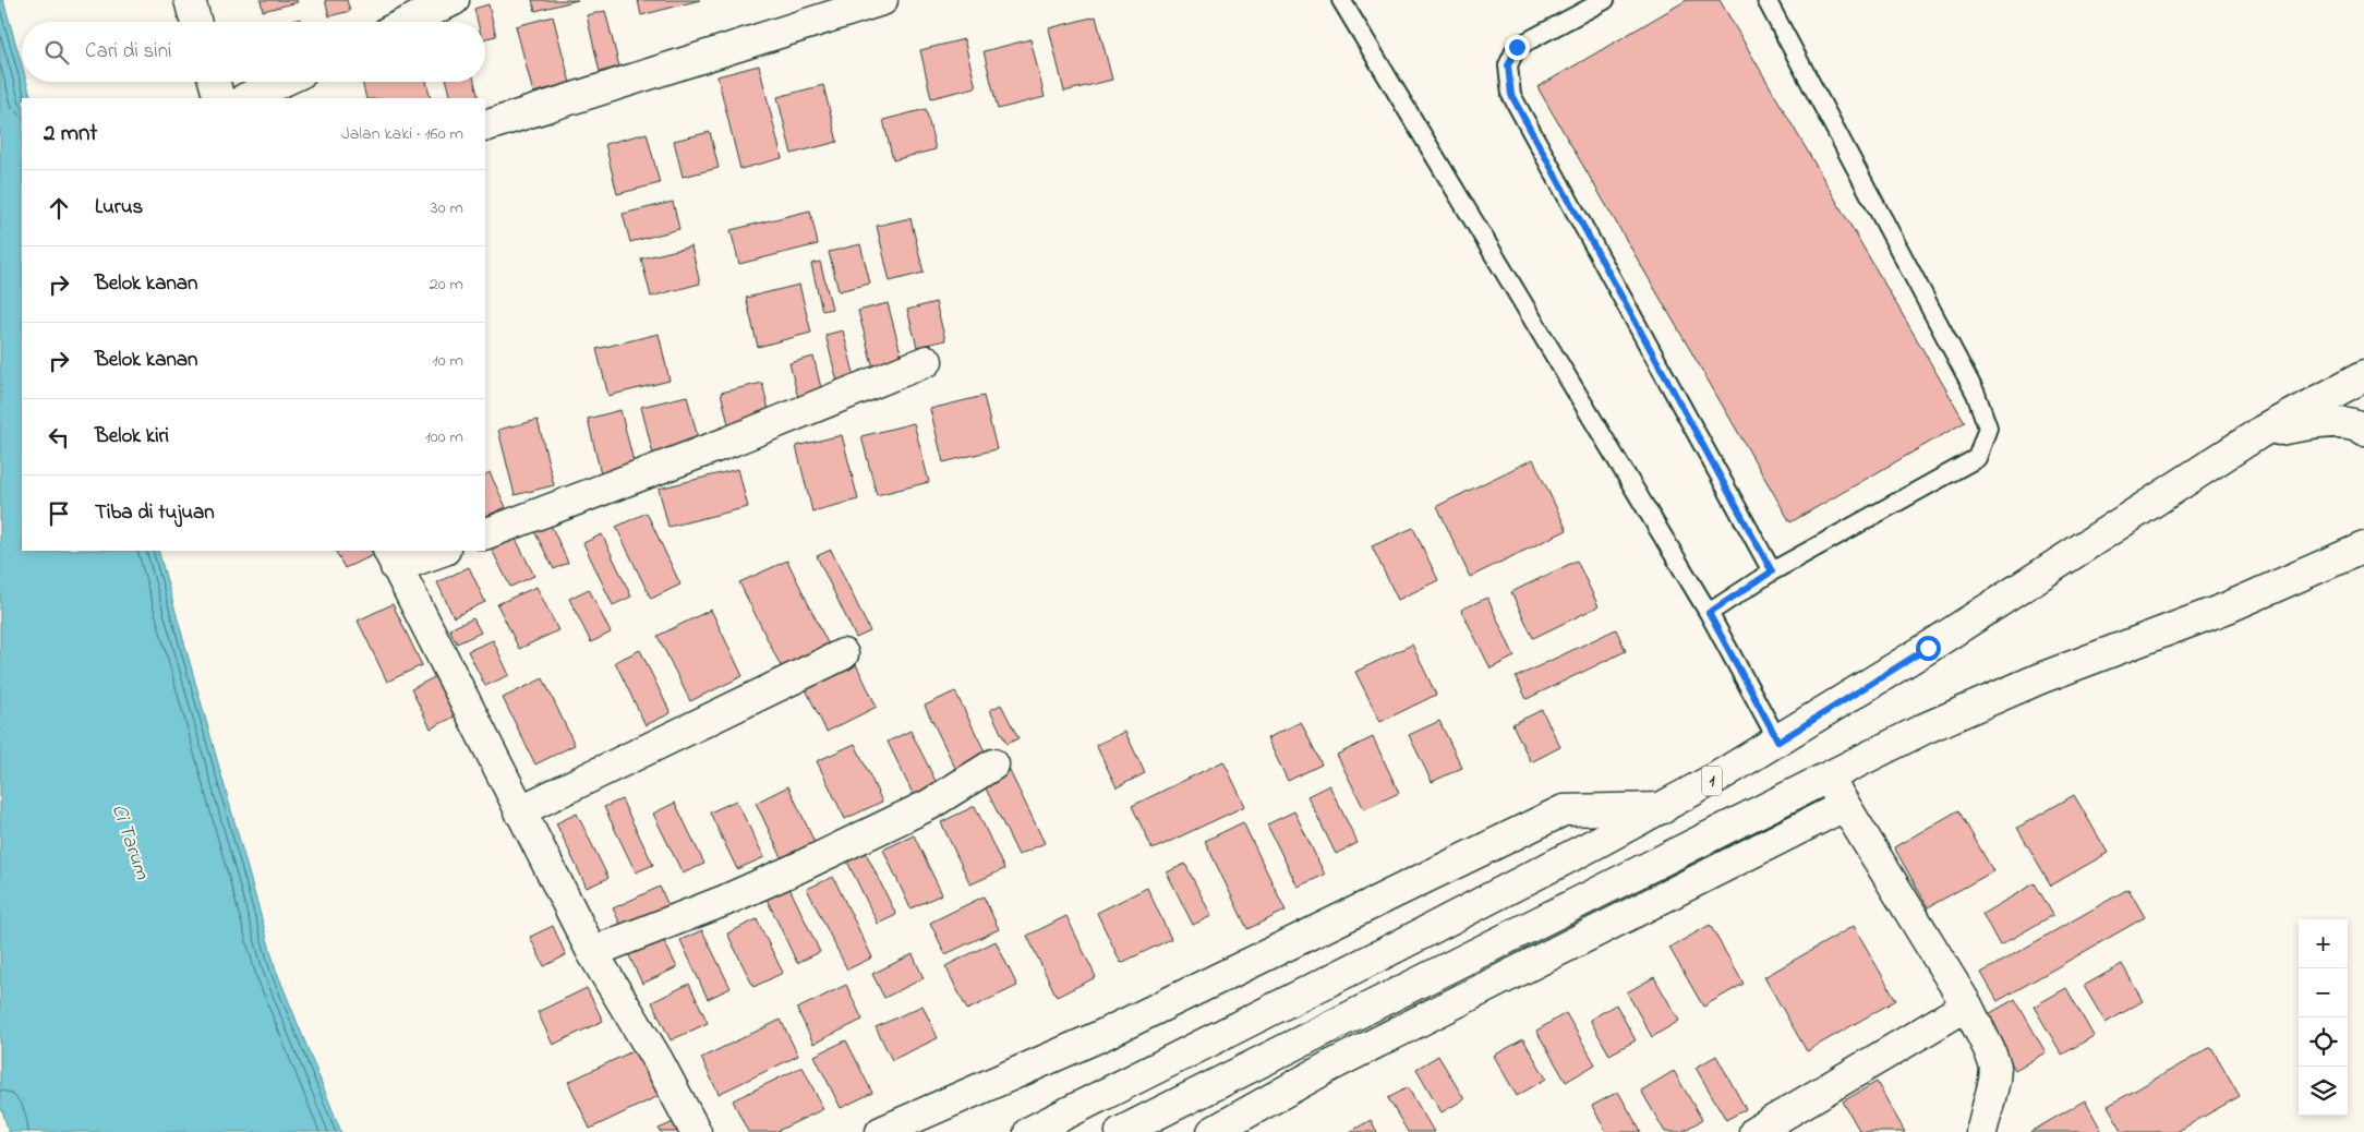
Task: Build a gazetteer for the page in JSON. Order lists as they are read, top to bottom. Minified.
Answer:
{"streets":{"street":["1"]},"water":["Ci Tarum"],"page":{"search":"Cari di sini","heading":["2 mnt","Jalan kaki · 160 m"],"list":[["Lurus","30 m"],["Belok kanan","20 m"],["Belok kanan","10 m"],["Belok kiri","100 m"],"Tiba di tujuan"],"map_buttons":["+","−"]}}
